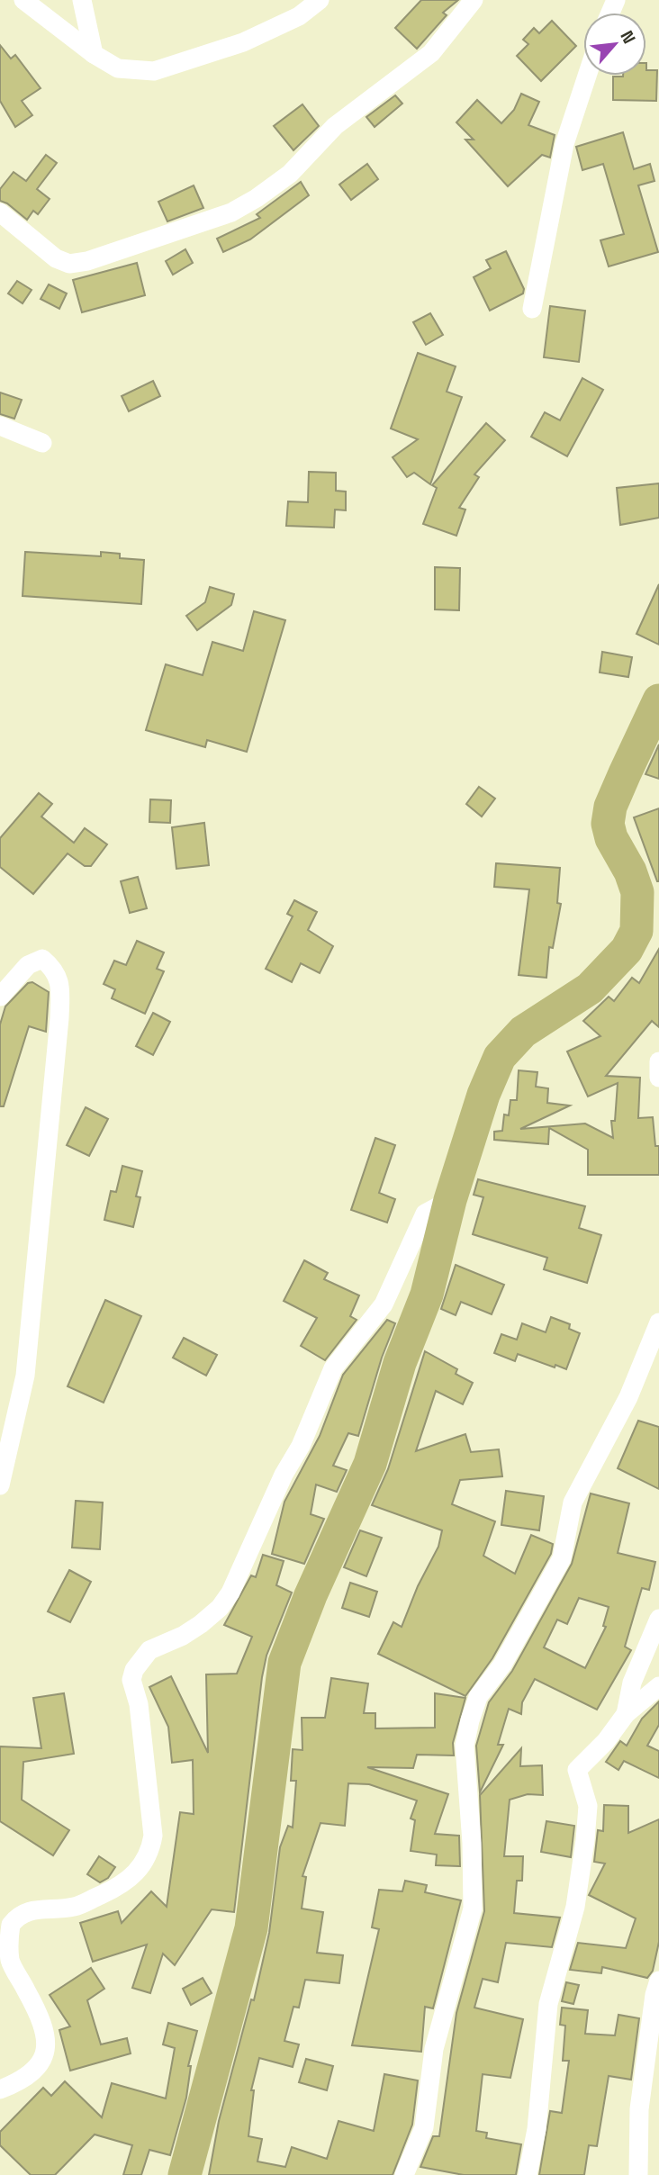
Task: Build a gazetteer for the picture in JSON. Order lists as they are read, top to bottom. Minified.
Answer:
{"north":"top right"}
